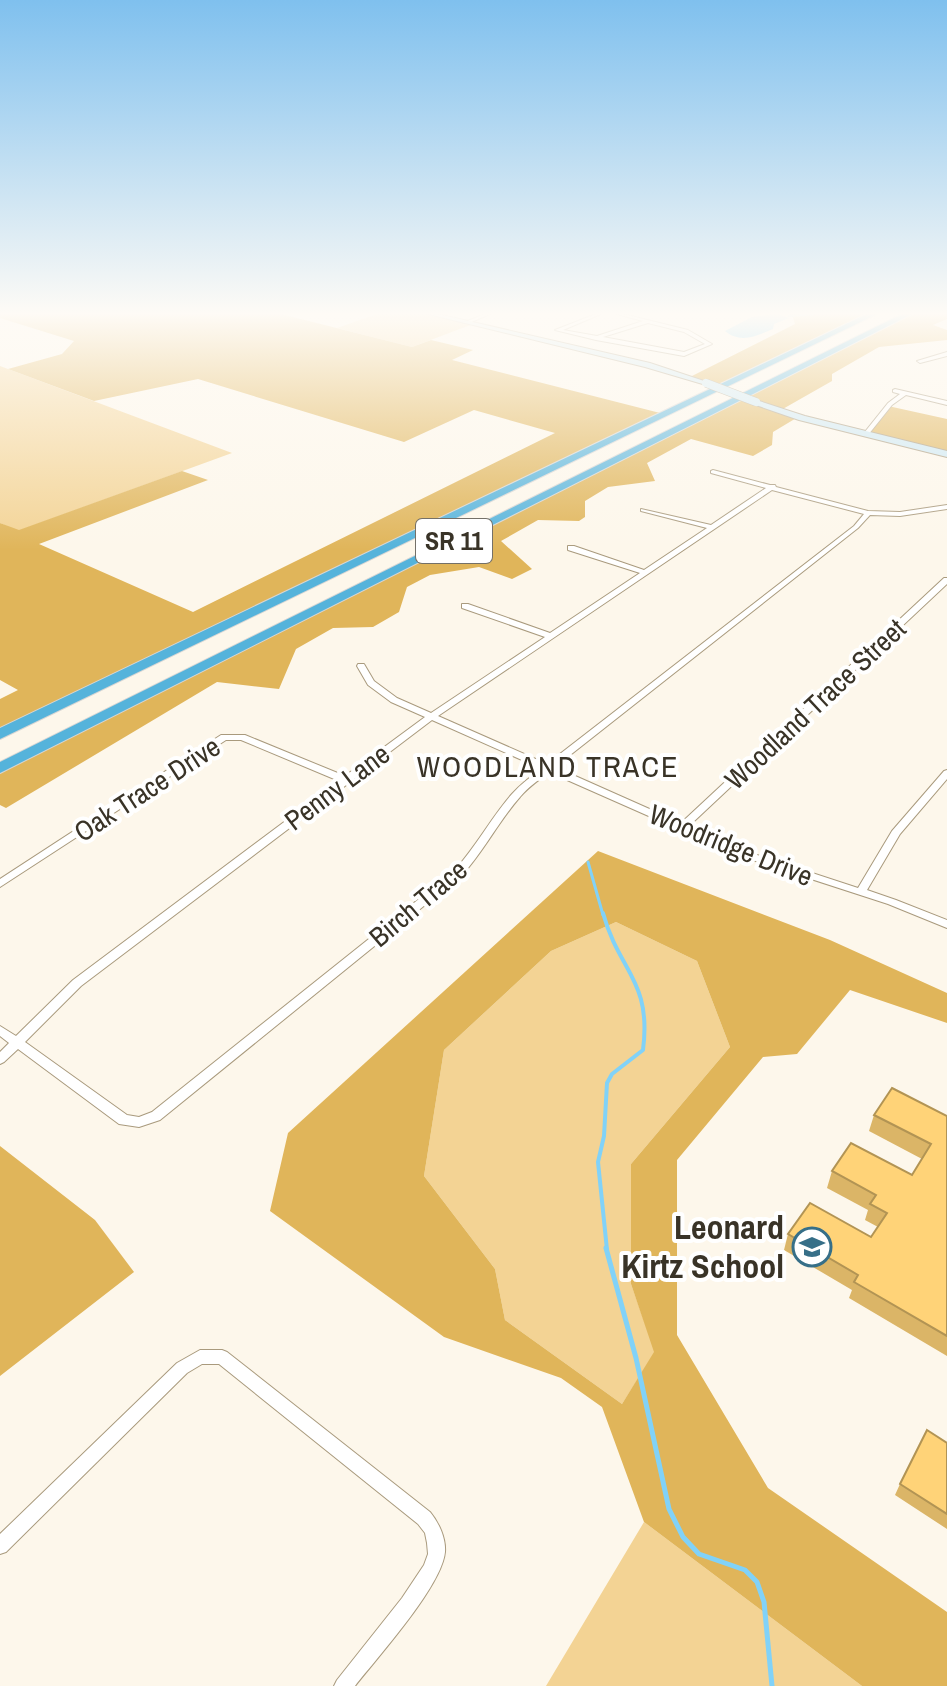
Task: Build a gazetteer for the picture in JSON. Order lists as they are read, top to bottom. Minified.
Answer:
{"streets":{"highway":["SR 11"],"street":["Woodland Trace Street","Penny Lane","Oak Trace Drive","Woodridge Drive","Birch Trace"]},"crossings":[["Woodland Trace Street","Woodridge Drive"],["Penny Lane","Oak Trace Drive"],["Penny Lane","Woodridge Drive"],["Penny Lane","Birch Trace"],["Woodridge Drive","Birch Trace"]],"districts":["WOODLAND TRACE"],"places":{"school or university":["Leonard Kirtz School"]}}
